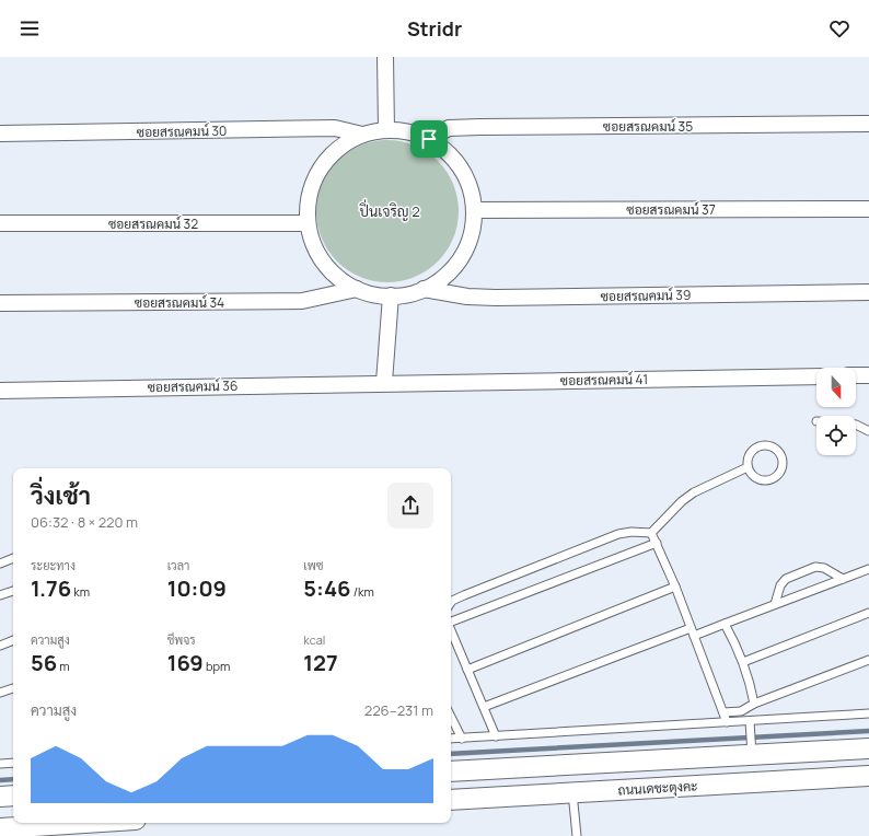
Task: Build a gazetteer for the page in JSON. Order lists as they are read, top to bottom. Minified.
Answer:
{"streets":{"street":["ซอยสรณคมน์ 35","ซอยสรณคมน์ 30","ซอยสรณคมน์ 37","ซอยสรณคมน์ 32","ซอยสรณคมน์ 39","ซอยสรณคมน์ 34","ซอยสรณคมน์ 41","ซอยสรณคมน์ 36","ถนนเดชะตุงคะ"]},"crossings":[["ซอยสรณคมน์ 41","ซอยสรณคมน์ 36"]],"districts":["ปิ่นเจริญ 2"],"north":"bottom","page":{"header":"Stridr","heading":["วิ่งเช้า","06:32 · 8 × 220 m"],"stats":[["ระยะทาง","1.76 km"],["เวลา","10:09"],["เพซ","5:46 /km"],["ความสูง","56 m"],["ชีพจร","169 bpm"],["kcal","127"]],"chart":["ความสูง","226–231 m"]}}
